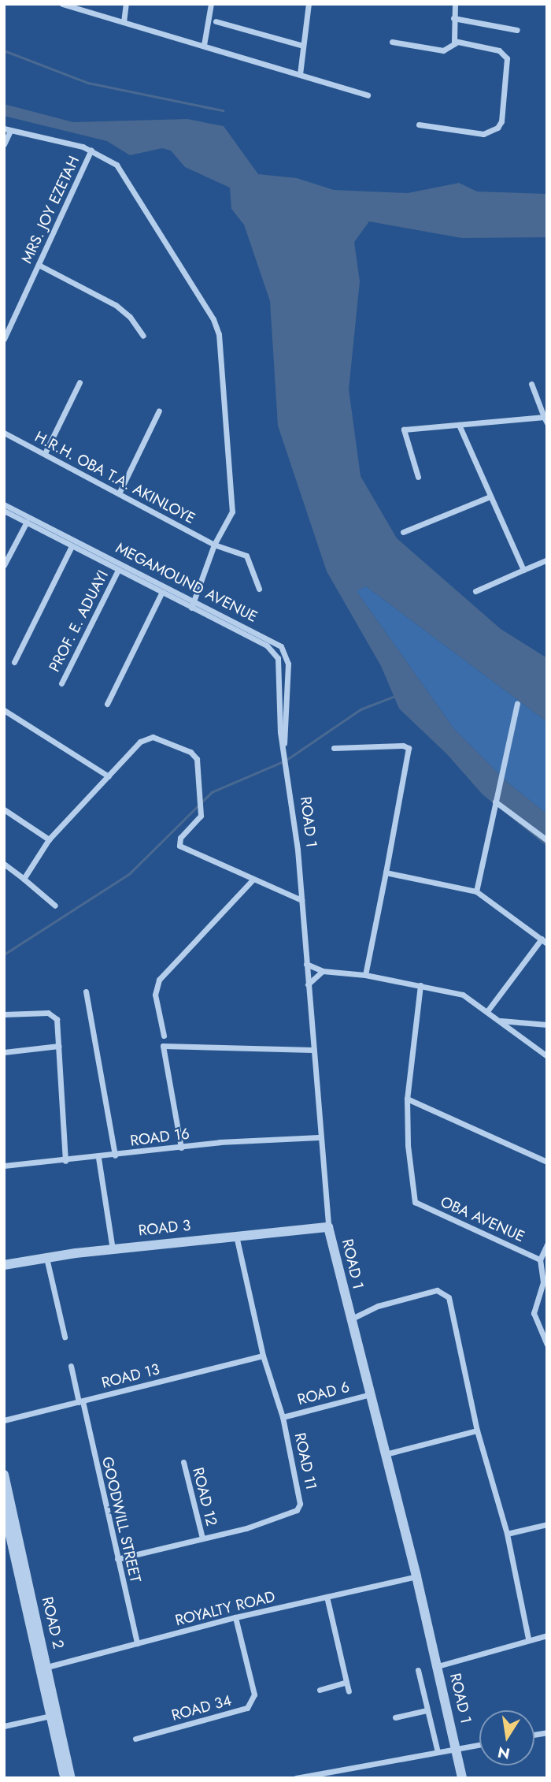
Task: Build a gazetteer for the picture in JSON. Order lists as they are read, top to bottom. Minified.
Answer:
{"streets":{"street":["MRS. JOY EZETAH","H.R.H. OBA T.A. AKINLOYE","MEGAMOUND AVENUE","PROF. E. ADUAYI","ROAD 1","ROAD 16","OBA AVENUE","ROAD 3","ROAD 13","ROAD 6","ROAD 11","ROAD 12","GOODWILL STREET","ROYALTY ROAD","ROAD 2","ROAD 34"]},"crossings":[["MEGAMOUND AVENUE","PROF. E. ADUAYI"],["MEGAMOUND AVENUE","ROAD 1"],["ROAD 1","ROAD 16"],["ROAD 1","ROAD 3"],["ROAD 1","ROAD 6"],["ROAD 1","ROYALTY ROAD"],["ROAD 3","ROAD 11"],["ROAD 13","ROAD 11"],["ROAD 13","GOODWILL STREET"],["ROAD 6","ROAD 11"],["ROAD 11","ROAD 12"],["ROAD 11","GOODWILL STREET"],["GOODWILL STREET","ROYALTY ROAD"],["ROYALTY ROAD","ROAD 2"],["ROYALTY ROAD","ROAD 34"]],"north":"bottom"}
